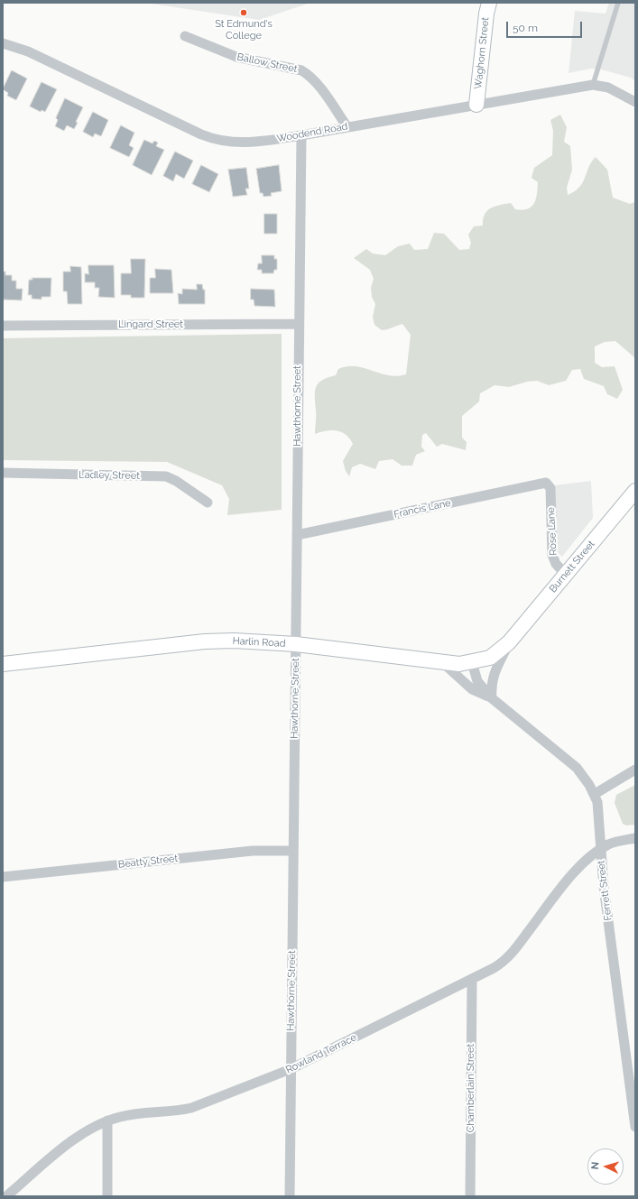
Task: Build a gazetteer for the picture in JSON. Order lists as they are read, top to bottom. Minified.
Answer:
{"streets":{"main road":["Waghorn Street","Burnett Street","Harlin Road"],"street":["Ballow Street","Woodend Road","Lingard Street","Hawthorne Street","Ladley Street","Francis Lane","Rose Lane","Beatty Street","Ferrett Street","Rowland Terrace","Chamberlain Street"]},"crossings":[["Waghorn Street","Woodend Road"],["Ballow Street","Woodend Road"],["Woodend Road","Hawthorne Street"],["Lingard Street","Hawthorne Street"],["Hawthorne Street","Francis Lane"],["Hawthorne Street","Harlin Road"],["Hawthorne Street","Beatty Street"],["Hawthorne Street","Rowland Terrace"],["Francis Lane","Rose Lane"],["Rose Lane","Burnett Street"],["Burnett Street","Harlin Road"],["Harlin Road","Ferrett Street"],["Ferrett Street","Rowland Terrace"],["Rowland Terrace","Chamberlain Street"]],"places":["St Edmund's College"],"scale_bar":"50 m","north":"left"}
